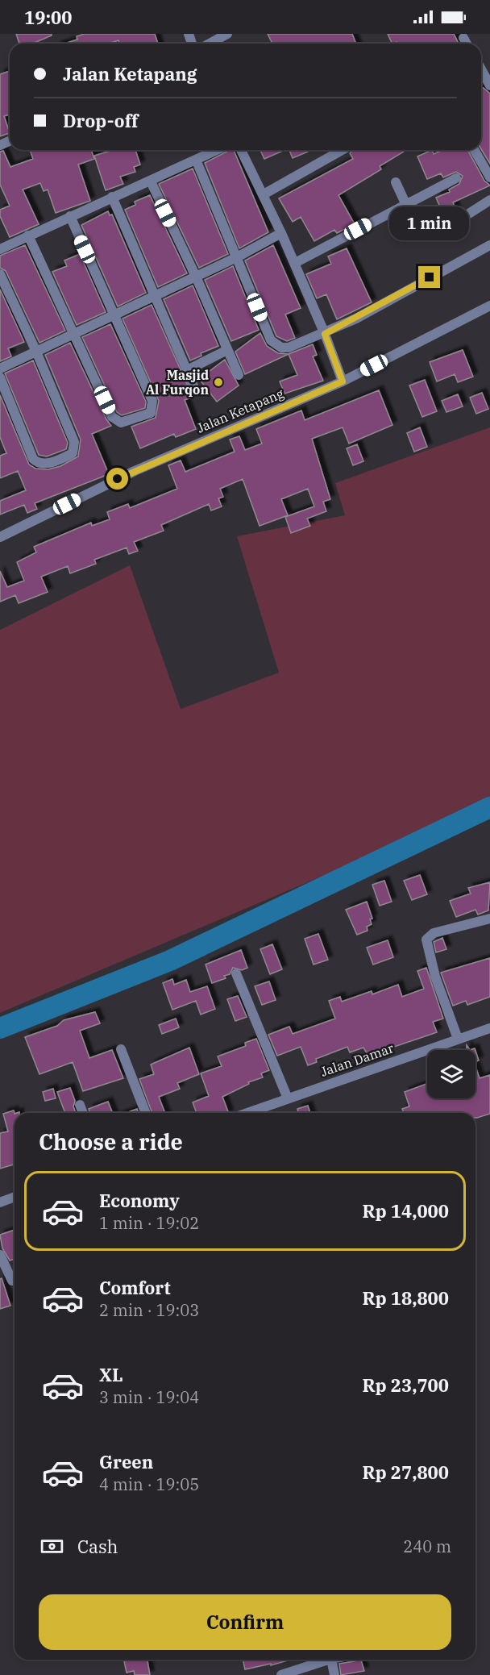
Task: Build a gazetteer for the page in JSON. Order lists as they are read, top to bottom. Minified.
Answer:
{"streets":{"street":["Jalan Ketapang","Jalan Damar"]},"places":["Masjid Al Furqon"],"page":{"status":"19:00","banner":["Jalan Ketapang","Drop-off"],"bubble":"1 min","heading":"Choose a ride","list":[{"name":"Economy","note":"1 min · 19:02","value":"Rp 14,000"},{"name":"Comfort","note":"2 min · 19:03","value":"Rp 18,800"},{"name":"XL","note":"3 min · 19:04","value":"Rp 23,700"},{"name":"Green","note":"4 min · 19:05","value":"Rp 27,800"}],"pay":["Cash","240 m"],"buttons":"Confirm"}}
